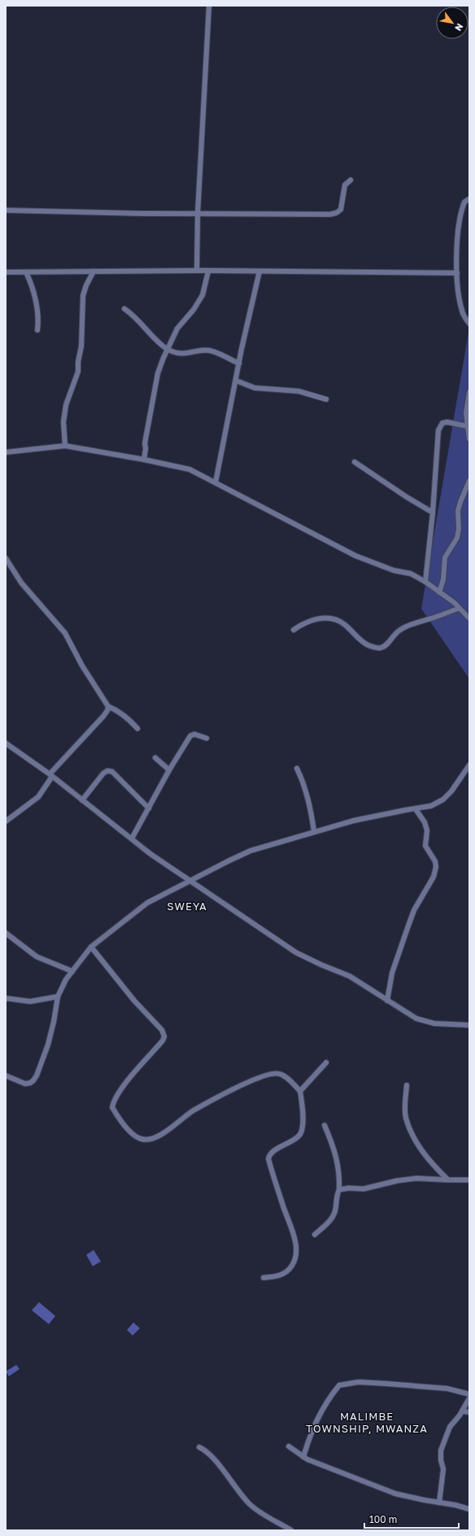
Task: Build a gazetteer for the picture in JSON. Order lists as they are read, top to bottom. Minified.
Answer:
{"districts":["SWEYA","MALIMBE TOWNSHIP, MWANZA"],"scale_bar":"100 m","north":"bottom right"}
